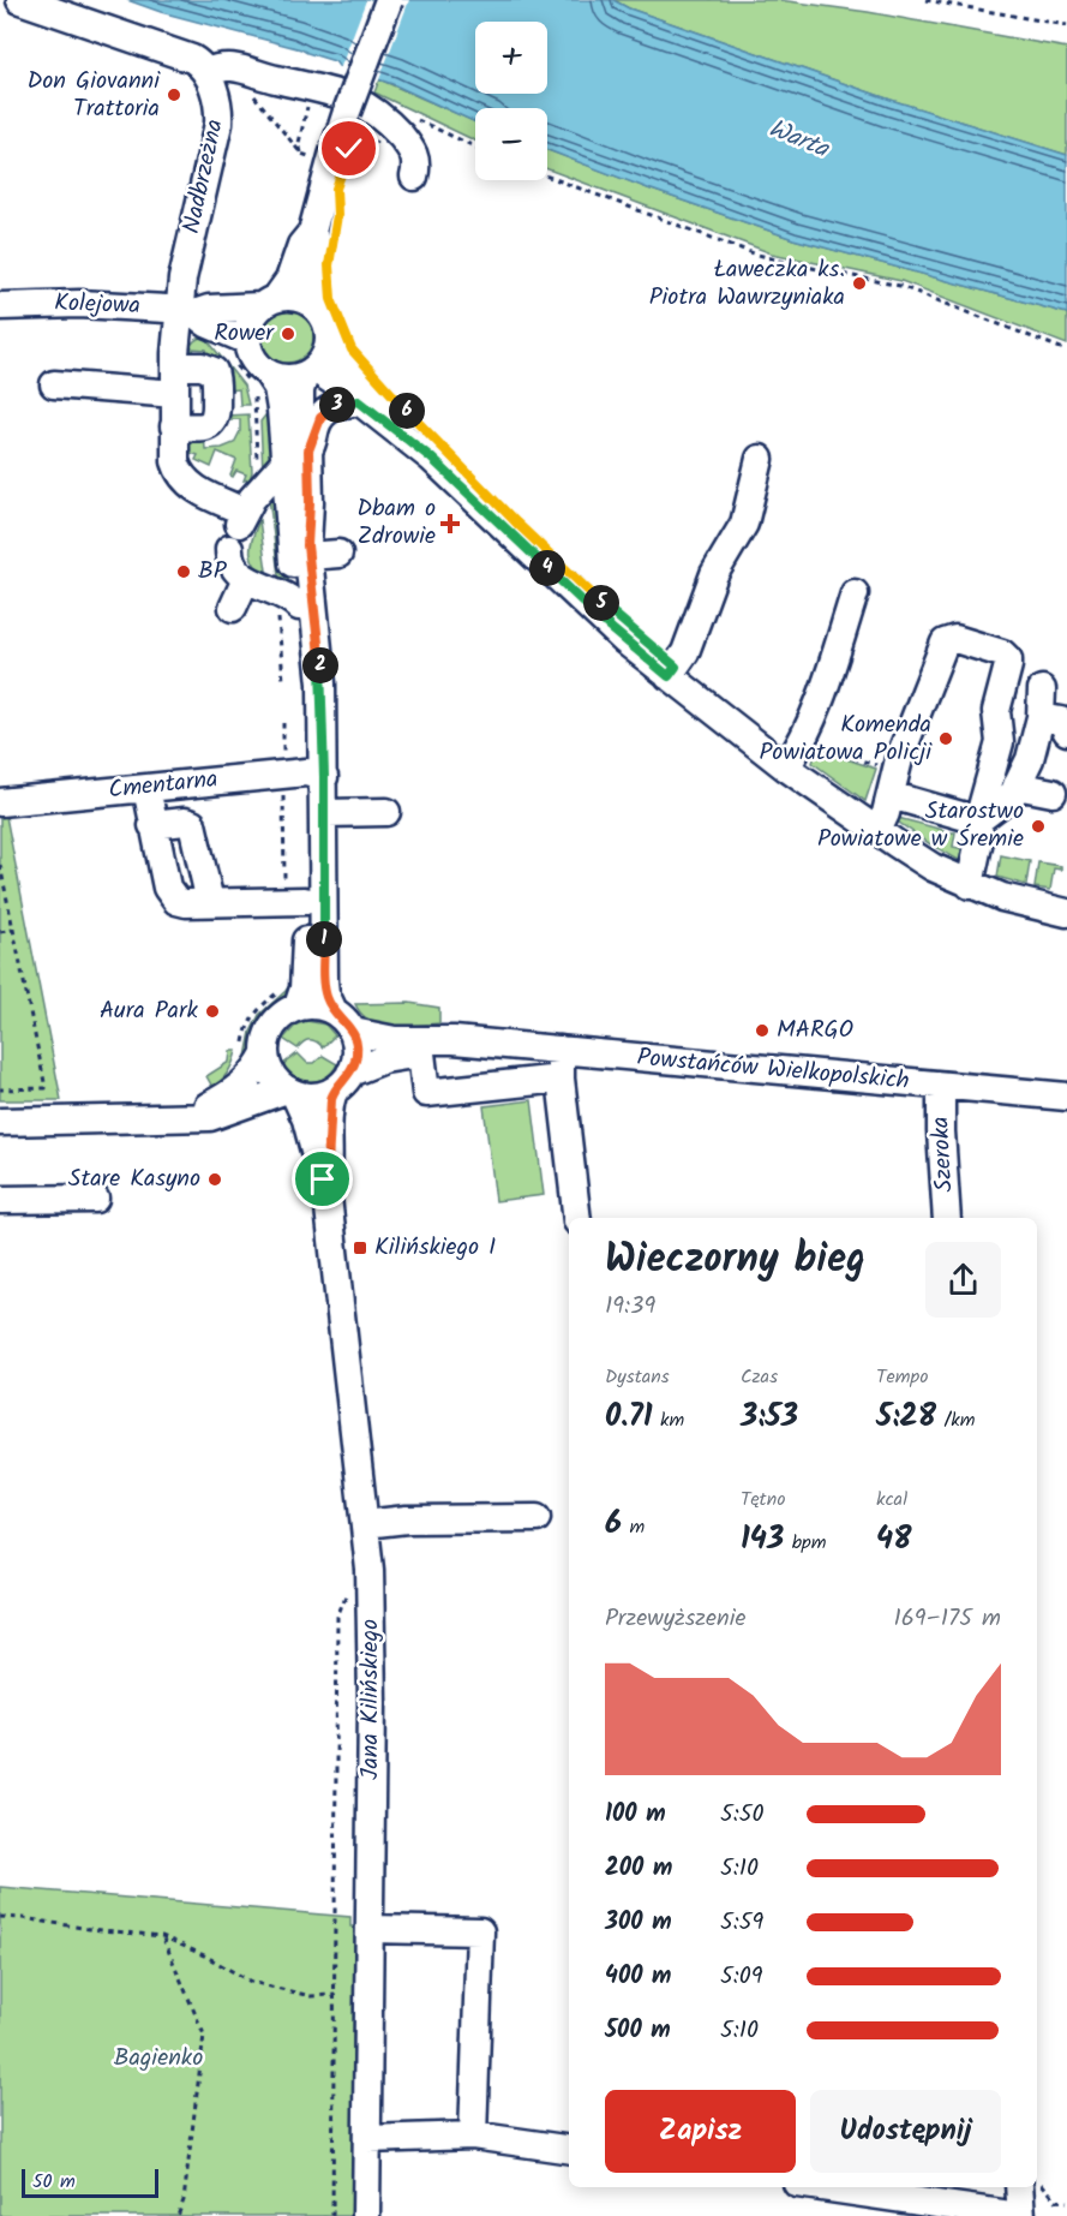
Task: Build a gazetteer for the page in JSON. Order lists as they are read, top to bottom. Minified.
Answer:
{"streets":{"street":["Nadbrzeżna","Kolejowa","Cmentarna","Powstańców Wielkopolskich","Szeroka","Jana Kilińskiego"]},"crossings":[["Nadbrzeżna","Kolejowa"],["Powstańców Wielkopolskich","Szeroka"],["Powstańców Wielkopolskich","Jana Kilińskiego"]],"water":["Warta"],"parks":["Bagienko"],"places":{"other":["Don Giovanni Trattoria","Ławeczka ks. Piotra Wawrzyniaka","Rower","BP","Komenda Powiatowa Policji","Starostwo Powiatowe w Śremie","Aura Park","MARGO","Stare Kasyno"],"health":["Dbam o Zdrowie"],"transit":["Kilińskiego I"]},"scale_bar":"50 m","page":{"map_buttons":["+","−"],"pins":["3","6","4","5","2","1"],"heading":["Wieczorny bieg","19:39"],"stats":[["Dystans","0.71 km"],["Czas","3:53"],["Tempo","5:28 /km"],["6 m"],["Tętno","143 bpm"],["kcal","48"]],"chart":["Przewyższenie","169–175 m"],"list":[{"name":"100 m","note":"5:50"},{"name":"200 m","note":"5:10"},{"name":"300 m","note":"5:59"},{"name":"400 m","note":"5:09"},{"name":"500 m","note":"5:10"}],"buttons":["Zapisz","Udostępnij"],"scale":"50 m"}}
